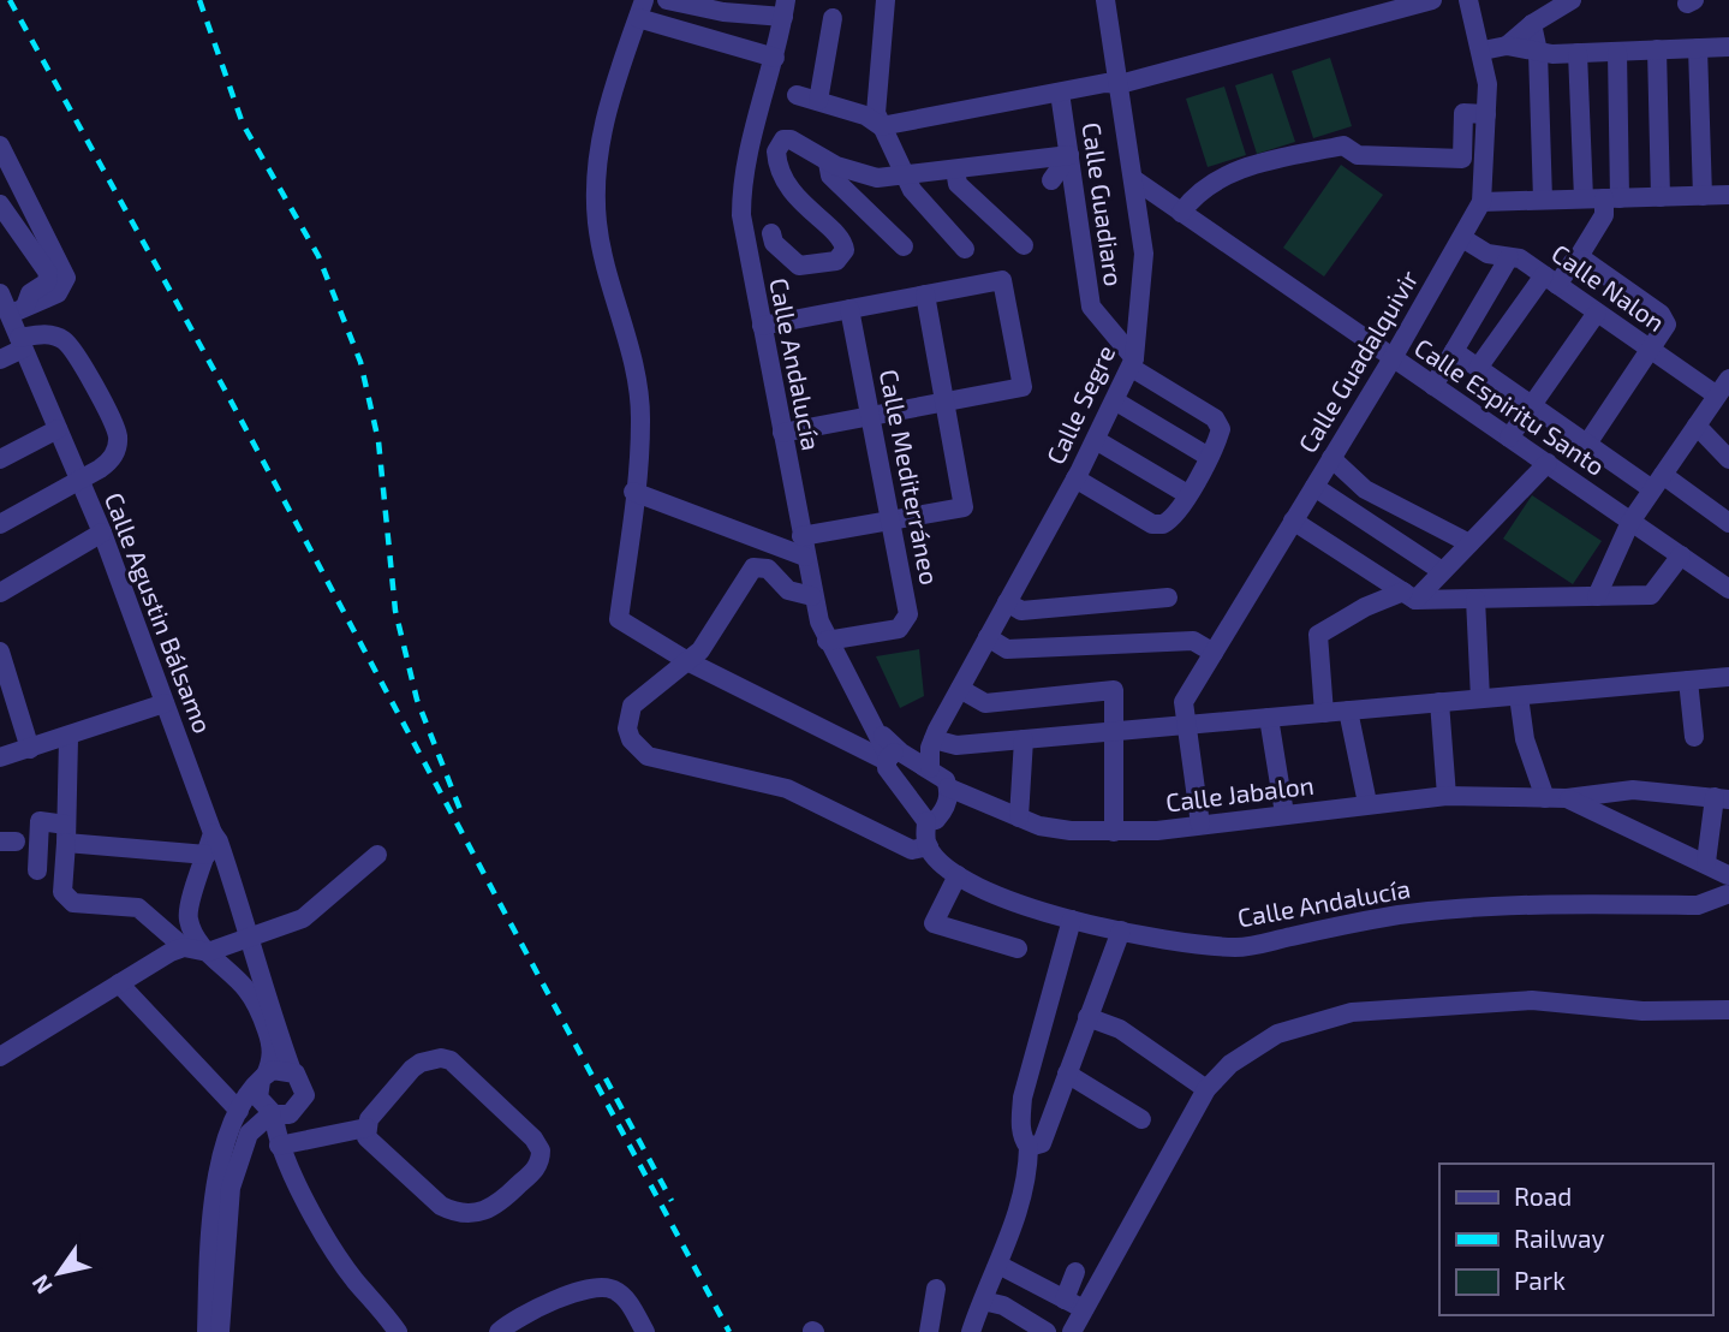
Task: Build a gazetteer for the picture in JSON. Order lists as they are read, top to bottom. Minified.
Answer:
{"streets":{"street":["Calle Guadiaro","Calle Nalon","Calle Guadalquivir","Calle Andalucía","Calle Segre","Calle Espiritu Santo","Calle Mediterráneo","Calle Agustin Bálsamo","Calle Jabalon"]},"crossings":[["Calle Guadiaro","Calle Segre"],["Calle Nalon","Calle Guadalquivir"],["Calle Guadalquivir","Calle Espiritu Santo"],["Calle Guadalquivir","Calle Jabalon"],["Calle Andalucía","Calle Segre"],["Calle Andalucía","Calle Mediterráneo"],["Calle Segre","Calle Espiritu Santo"],["Calle Segre","Calle Jabalon"]],"legend":["Road","Railway","Park"],"north":"bottom left"}
